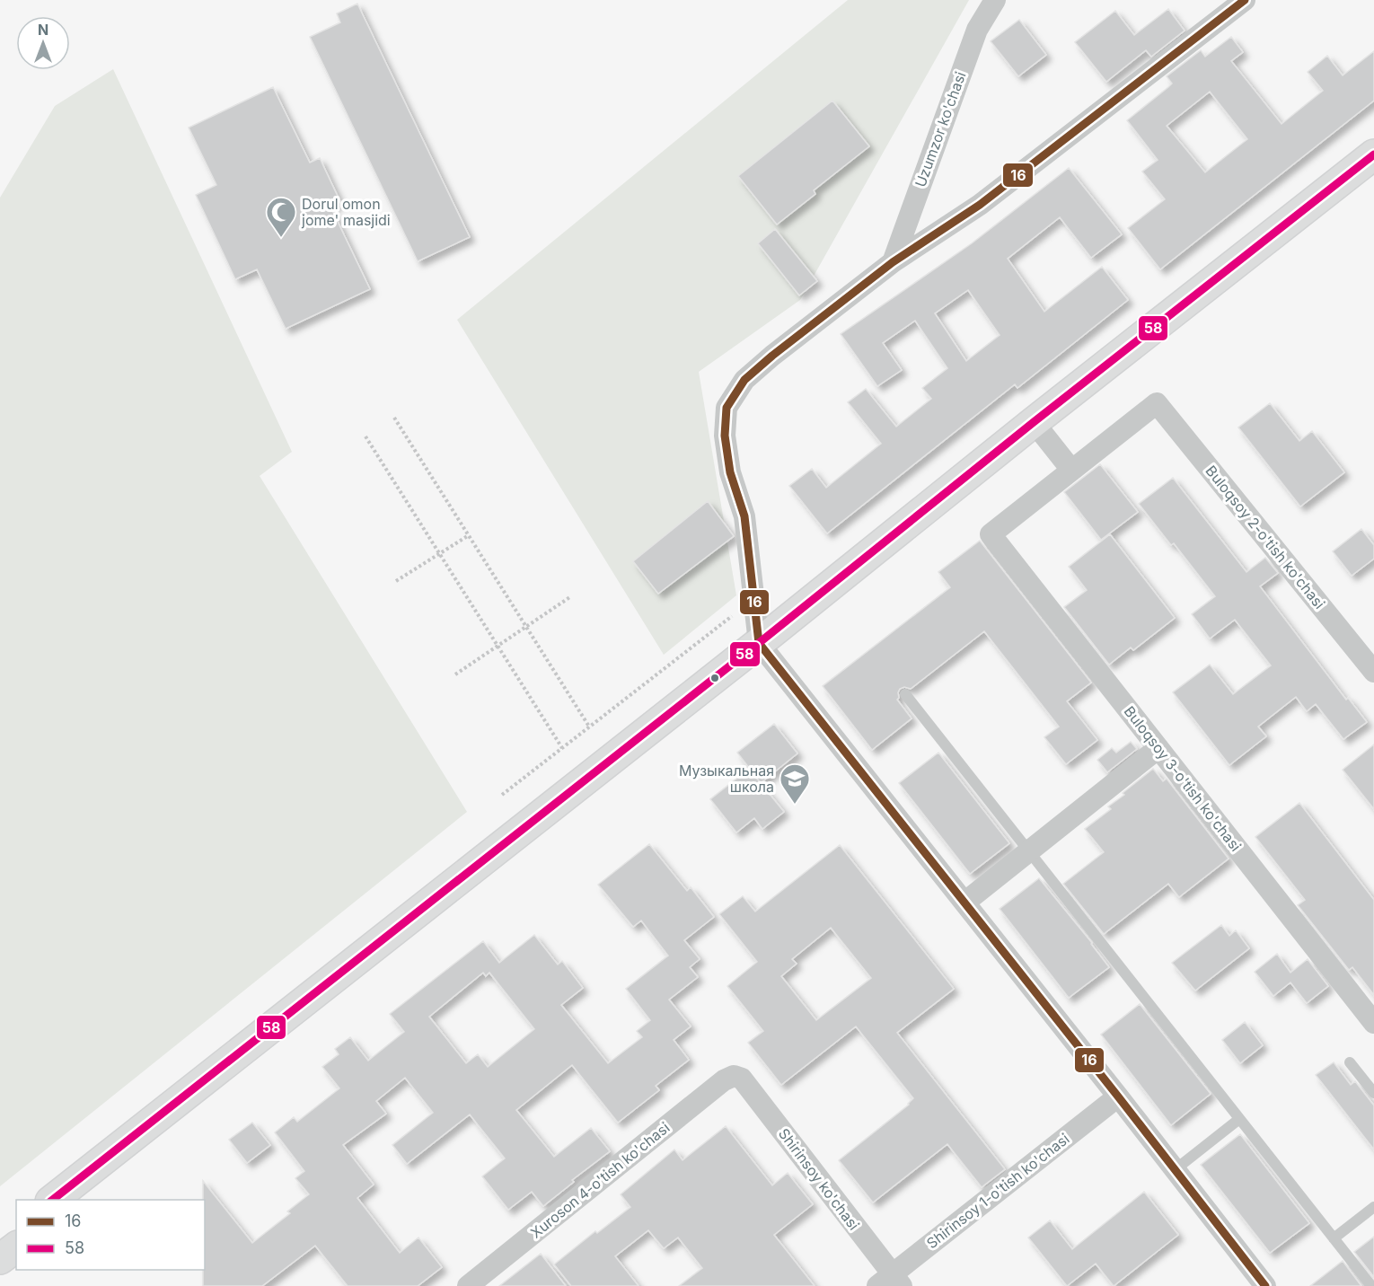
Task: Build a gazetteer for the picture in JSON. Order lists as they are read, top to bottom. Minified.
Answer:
{"streets":{"street":["Uzumzor ko'chasi","Buloqsoy 2-o'tish ko'chasi","Buloqsoy 3-o'tish ko'chasi","Shirinsoy ko'chasi","Xuroson 4-o'tish ko'chasi","Shirinsoy 1-o'tish ko'chasi"]},"crossings":[["Buloqsoy 2-o'tish ko'chasi","Buloqsoy 3-o'tish ko'chasi"],["Shirinsoy ko'chasi","Xuroson 4-o'tish ko'chasi"],["Shirinsoy ko'chasi","Shirinsoy 1-o'tish ko'chasi"]],"places":{"mosque":["Dorul omon jome' masjidi"],"school or university":["Музыкальная школа"]},"lines":["transit line 16","transit line 58"],"legend":["16","58"],"north":"top"}
